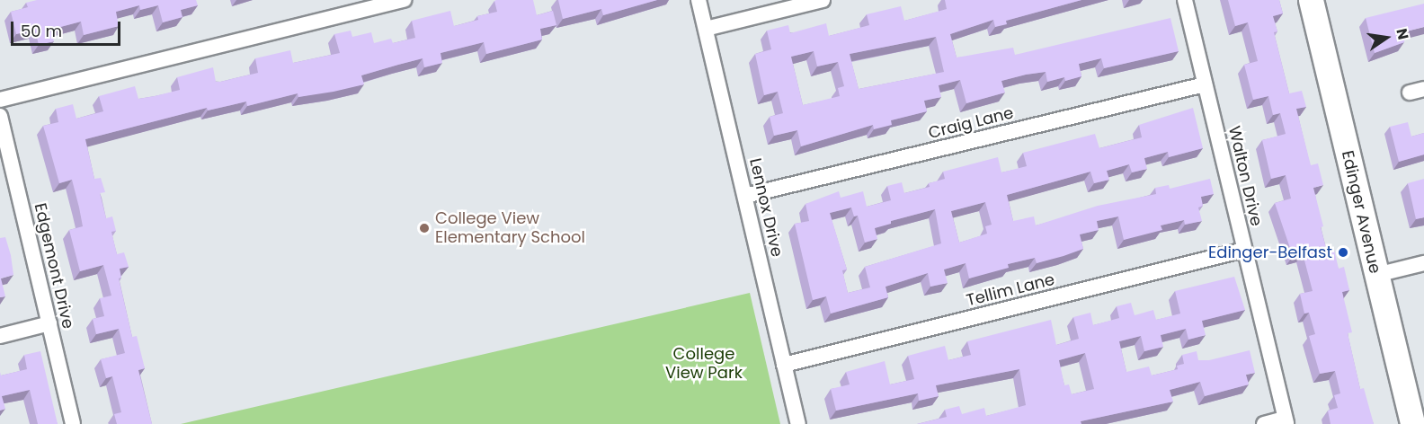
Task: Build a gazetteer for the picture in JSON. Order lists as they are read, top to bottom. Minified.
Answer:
{"streets":{"main road":["Edinger Avenue"],"street":["Craig Lane","Walton Drive","Lennox Drive","Edgemont Drive","Tellim Lane"]},"crossings":[["Craig Lane","Walton Drive"],["Craig Lane","Lennox Drive"],["Walton Drive","Tellim Lane"],["Lennox Drive","Tellim Lane"]],"parks":["College View Park"],"places":["College View Elementary School","Edinger-Belfast"],"scale_bar":"50 m","north":"right"}
